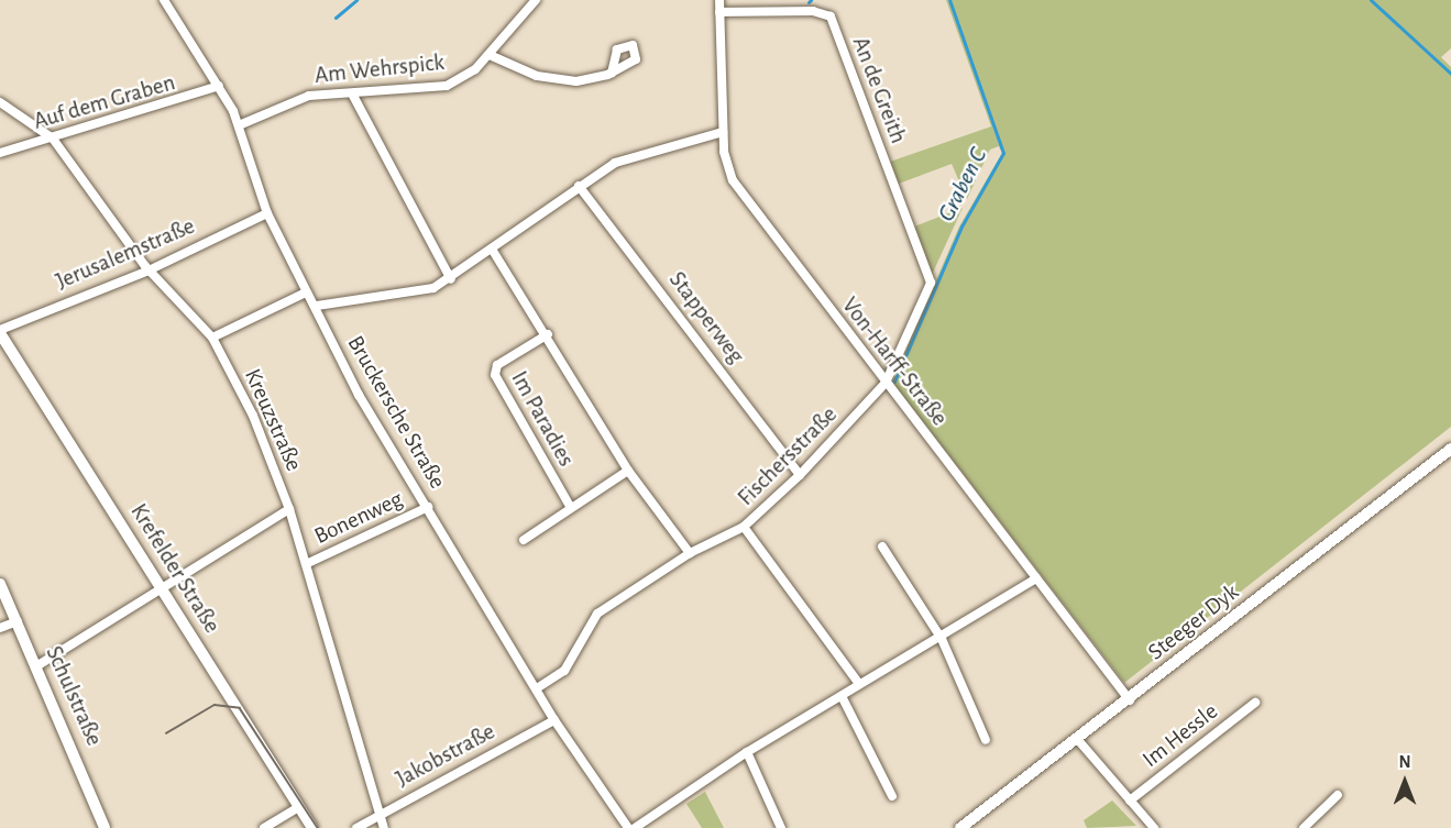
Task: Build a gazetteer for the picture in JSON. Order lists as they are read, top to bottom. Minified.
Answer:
{"streets":{"street":["Am Wehrspick","An de Greith","Auf dem Graben","Jerusalemstraße","Stapperweg","Von-Harff-Straße","Bruckersche Straße","Im Paradies","Kreuzstraße","Fischersstraße","Bonenweg","Krefelder Straße","Steeger Dyk","Schulstraße","Im Hessle","Jakobstraße"]},"crossings":[["Am Wehrspick","Bruckersche Straße"],["An de Greith","Von-Harff-Straße"],["An de Greith","Fischersstraße"],["Auf dem Graben","Bruckersche Straße"],["Auf dem Graben","Kreuzstraße"],["Jerusalemstraße","Bruckersche Straße"],["Jerusalemstraße","Kreuzstraße"],["Jerusalemstraße","Krefelder Straße"],["Stapperweg","Fischersstraße"],["Von-Harff-Straße","Fischersstraße"],["Von-Harff-Straße","Steeger Dyk"],["Bruckersche Straße","Fischersstraße"],["Bruckersche Straße","Bonenweg"],["Bruckersche Straße","Jakobstraße"],["Im Paradies","Fischersstraße"],["Kreuzstraße","Bonenweg"],["Kreuzstraße","Jakobstraße"]],"water":["Graben C"],"north":"top"}
